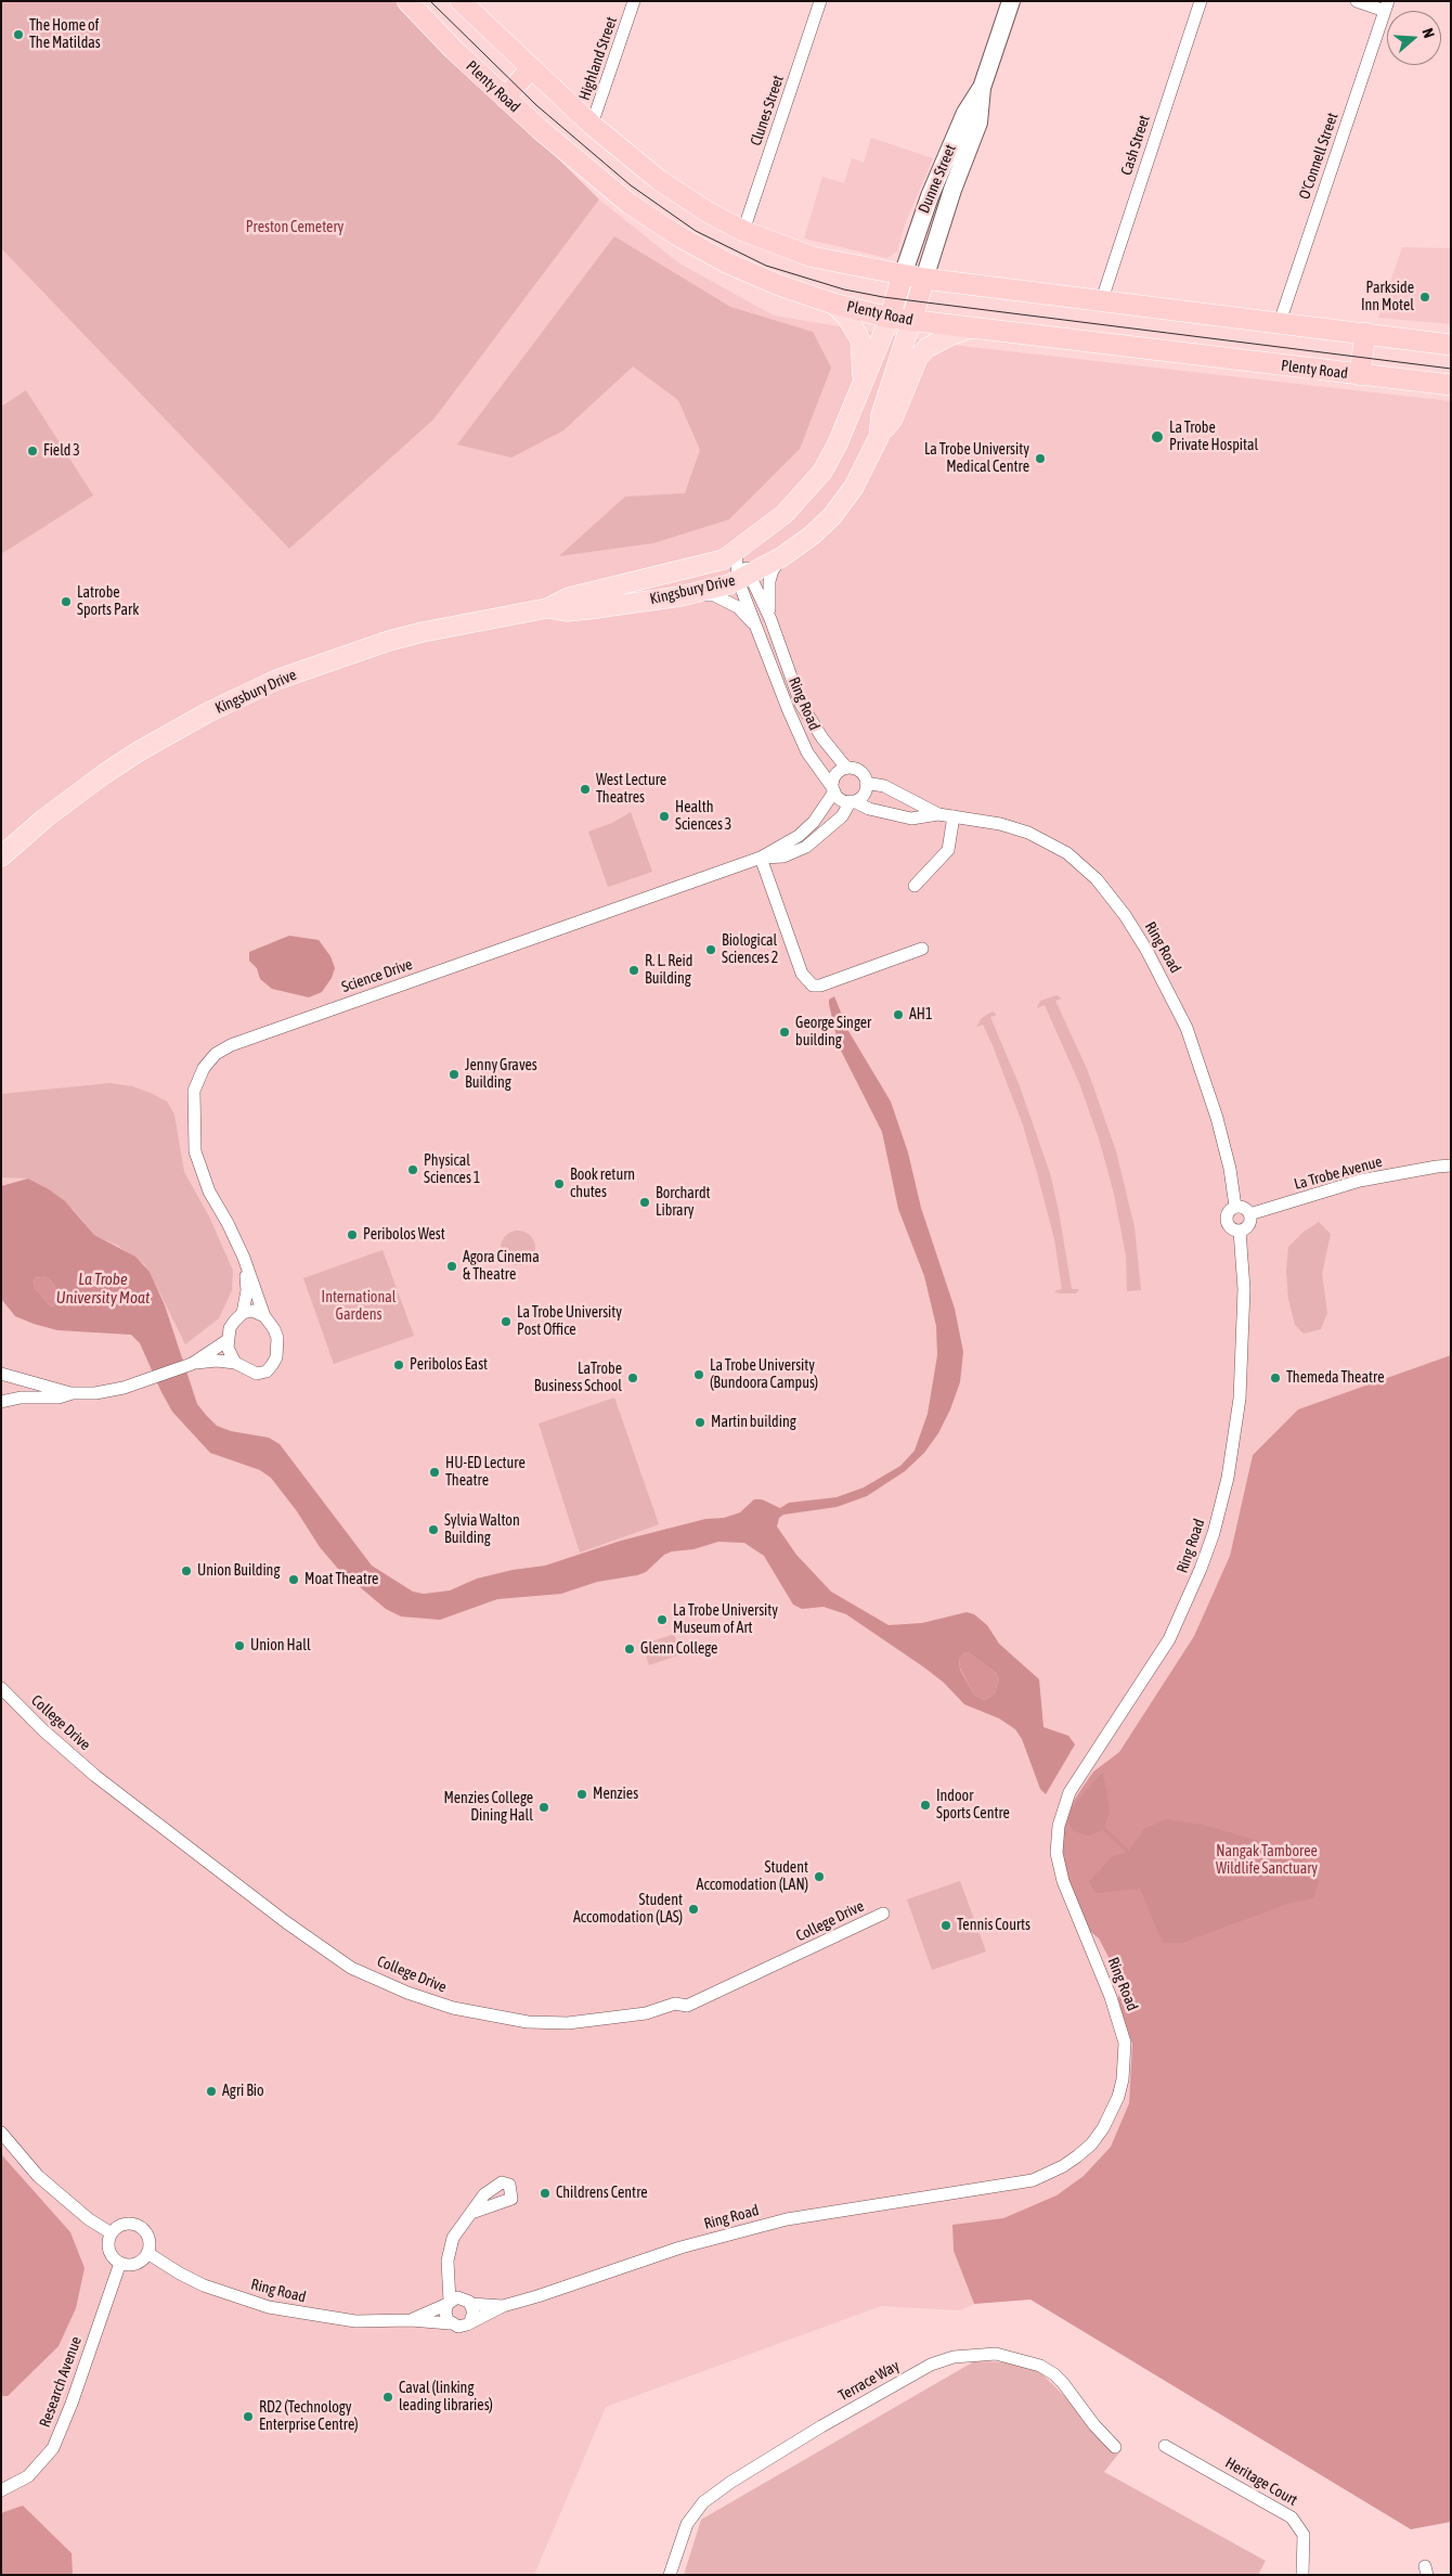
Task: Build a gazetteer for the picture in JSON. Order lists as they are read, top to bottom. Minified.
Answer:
{"streets":{"highway":["Plenty Road"],"main road":["Dunne Street","Kingsbury Drive"],"street":["Highland Street","Clunes Street","Cash Street","O'Connell Street","Ring Road","Science Drive","La Trobe Avenue","College Drive","Terrace Way","Research Avenue","Heritage Court"]},"crossings":[["Plenty Road","Kingsbury Drive"],["Kingsbury Drive","Ring Road"],["Ring Road","Science Drive"],["Ring Road","La Trobe Avenue"],["Ring Road","Research Avenue"]],"water":["La Trobe University Moat"],"parks":["Preston Cemetery","International Gardens","Nangak Tamboree Wildlife Sanctuary"],"places":["The Home of The Matildas","Parkside Inn Motel","La Trobe Private Hospital","Field 3","La Trobe University Medical Centre","Latrobe Sports Park","West Lecture Theatres","Health Sciences 3","Biological Sciences 2","R. L. Reid Building","AH1","George Singer building","Jenny Graves Building","Physical Sciences 1","Book return chutes","Borchardt Library","Peribolos West","Agora Cinema & Theatre","La Trobe University Post Office","Peribolos East","La Trobe University (Bundoora Campus)","LaTrobe Business School","Themeda Theatre","Martin building","HU-ED Lecture Theatre","Sylvia Walton Building","Union Building","Moat Theatre","La Trobe University Museum of Art","Union Hall","Glenn College","Menzies","Indoor Sports Centre","Menzies College Dining Hall","Student Accomodation (LAN)","Student Accomodation (LAS)","Tennis Courts","Agri Bio","Childrens Centre","Caval (linking leading libraries)","RD2 (Technology Enterprise Centre)"],"north":"right"}
